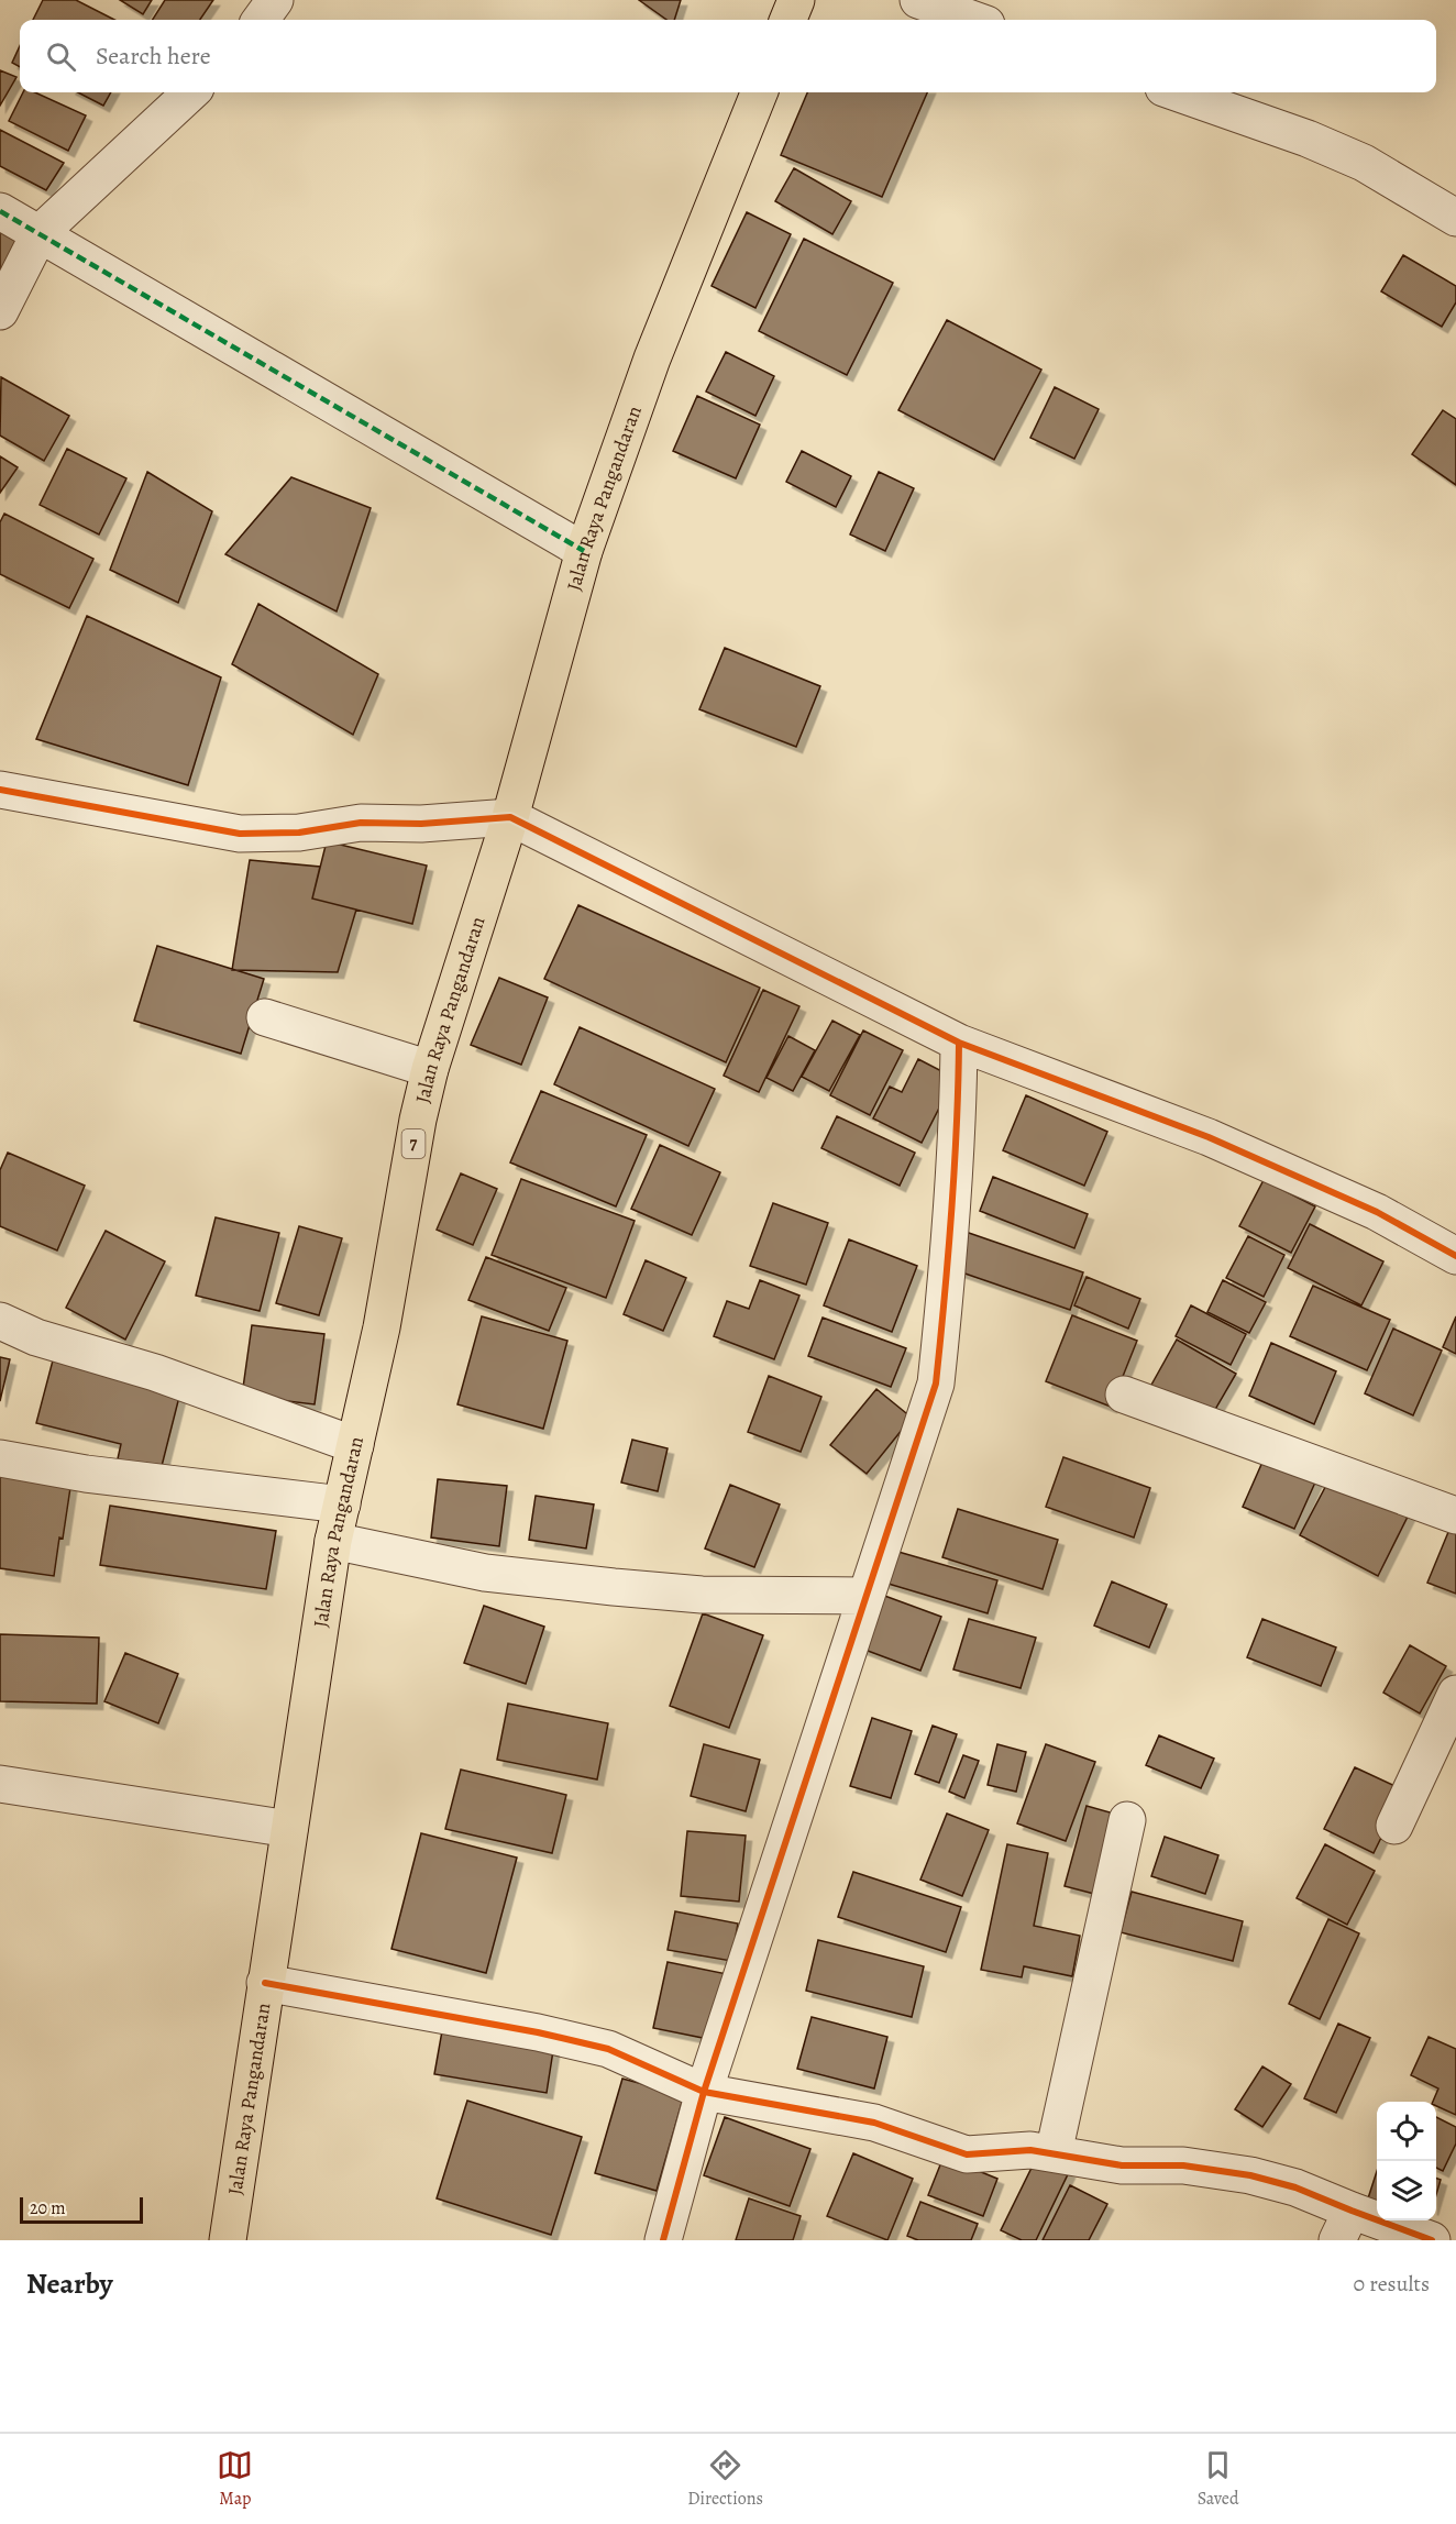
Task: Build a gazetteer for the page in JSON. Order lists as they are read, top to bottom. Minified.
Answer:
{"streets":{"highway":["Jalan Raya Pangandaran","7"]},"scale_bar":"20 m","page":{"search":"Search here","scale":"20 m","heading":["Nearby","0 results"],"nav":["Map","Directions","Saved"]}}
